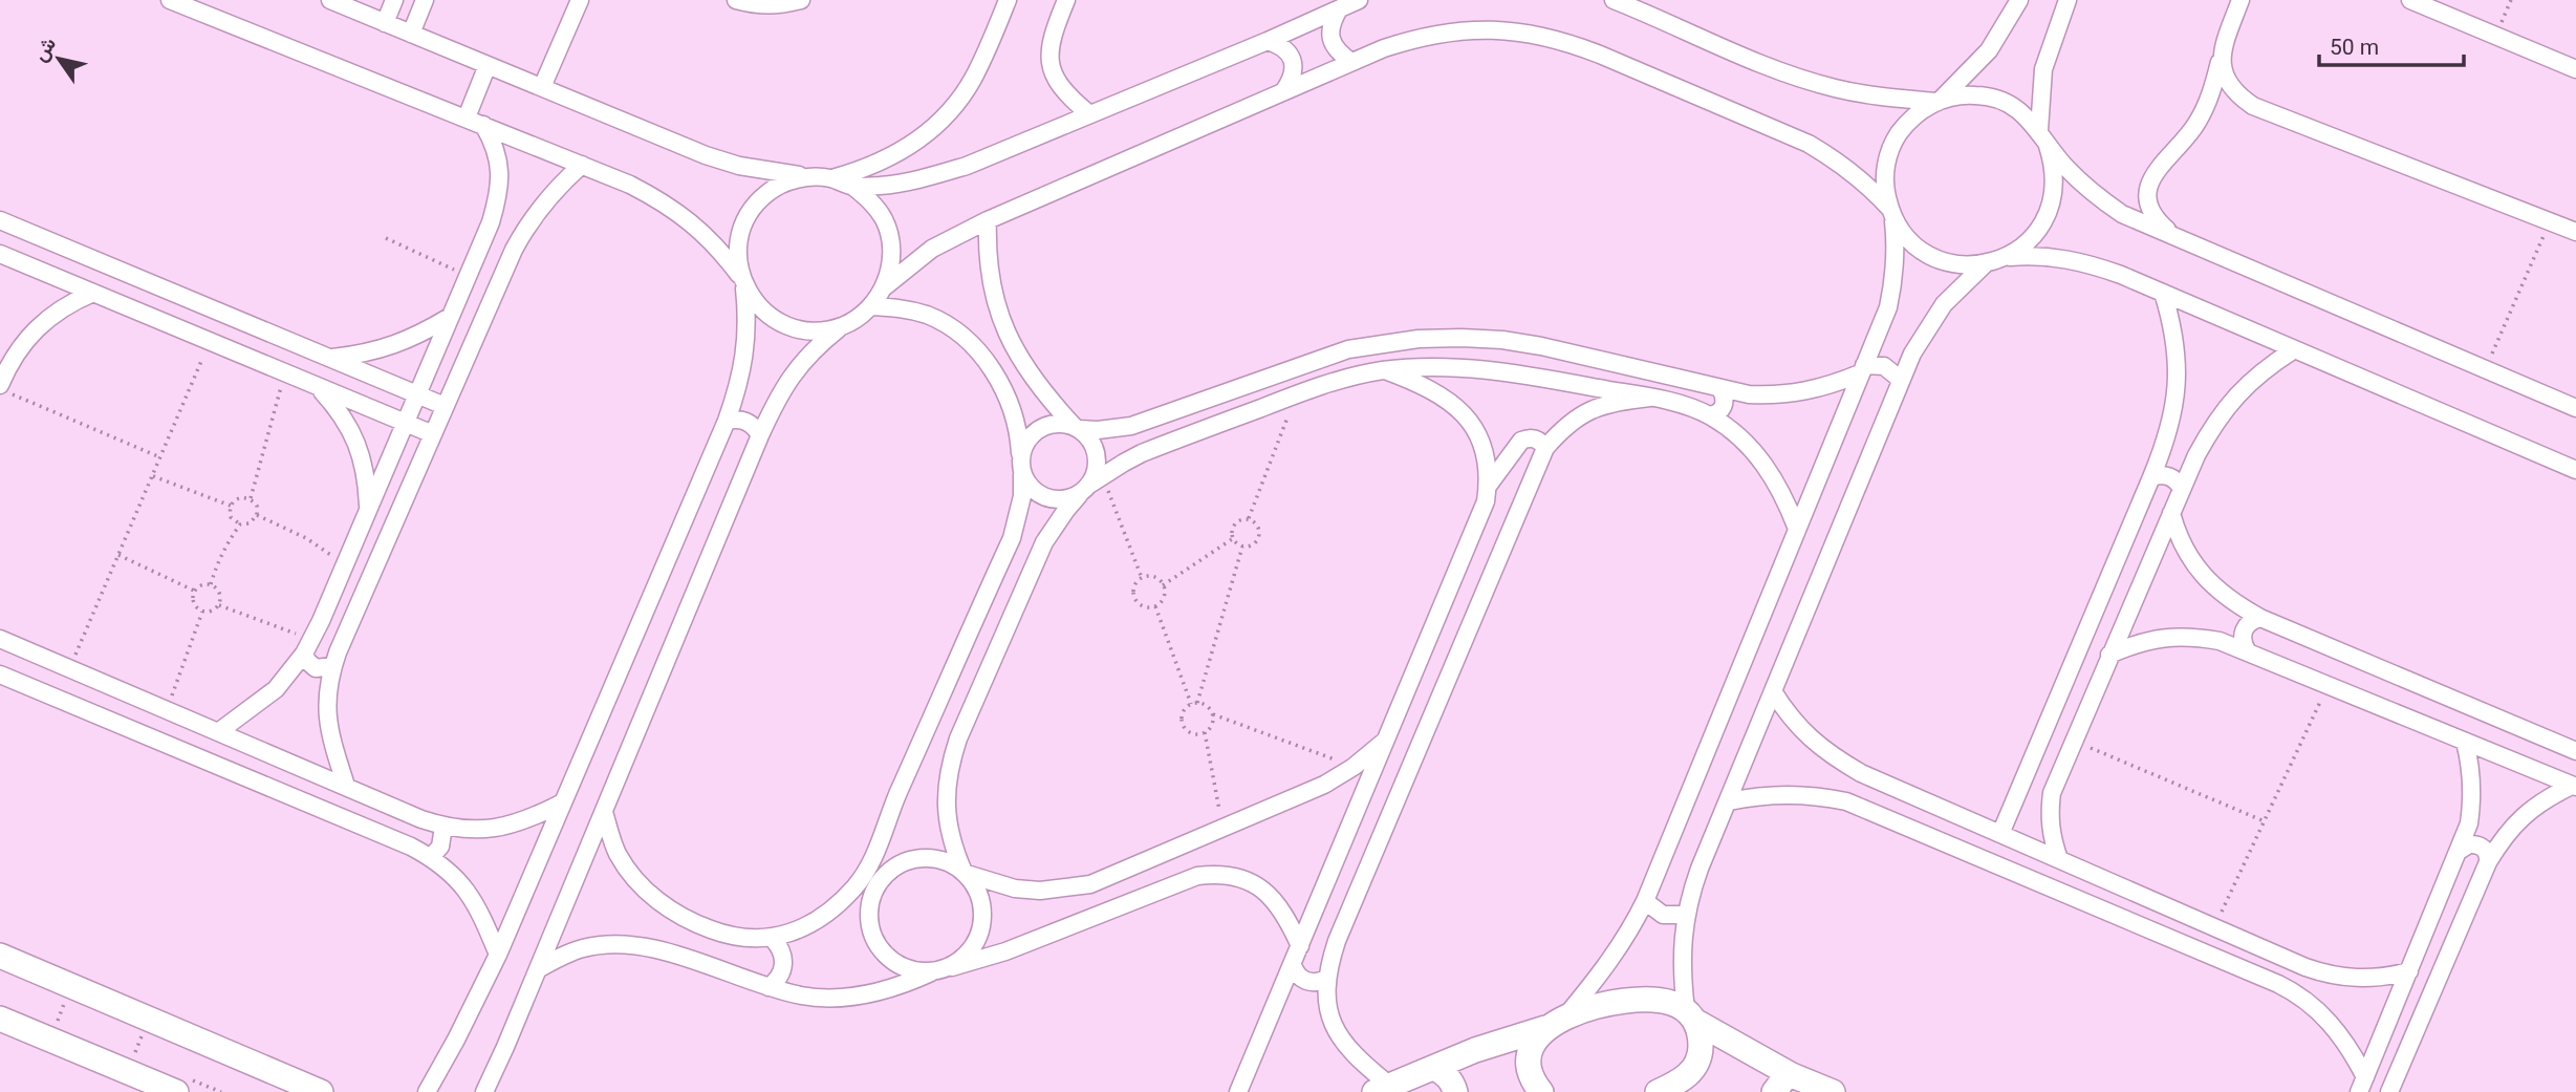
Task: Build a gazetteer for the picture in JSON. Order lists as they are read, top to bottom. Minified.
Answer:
{"scale_bar":"50 m","north":"top left"}
